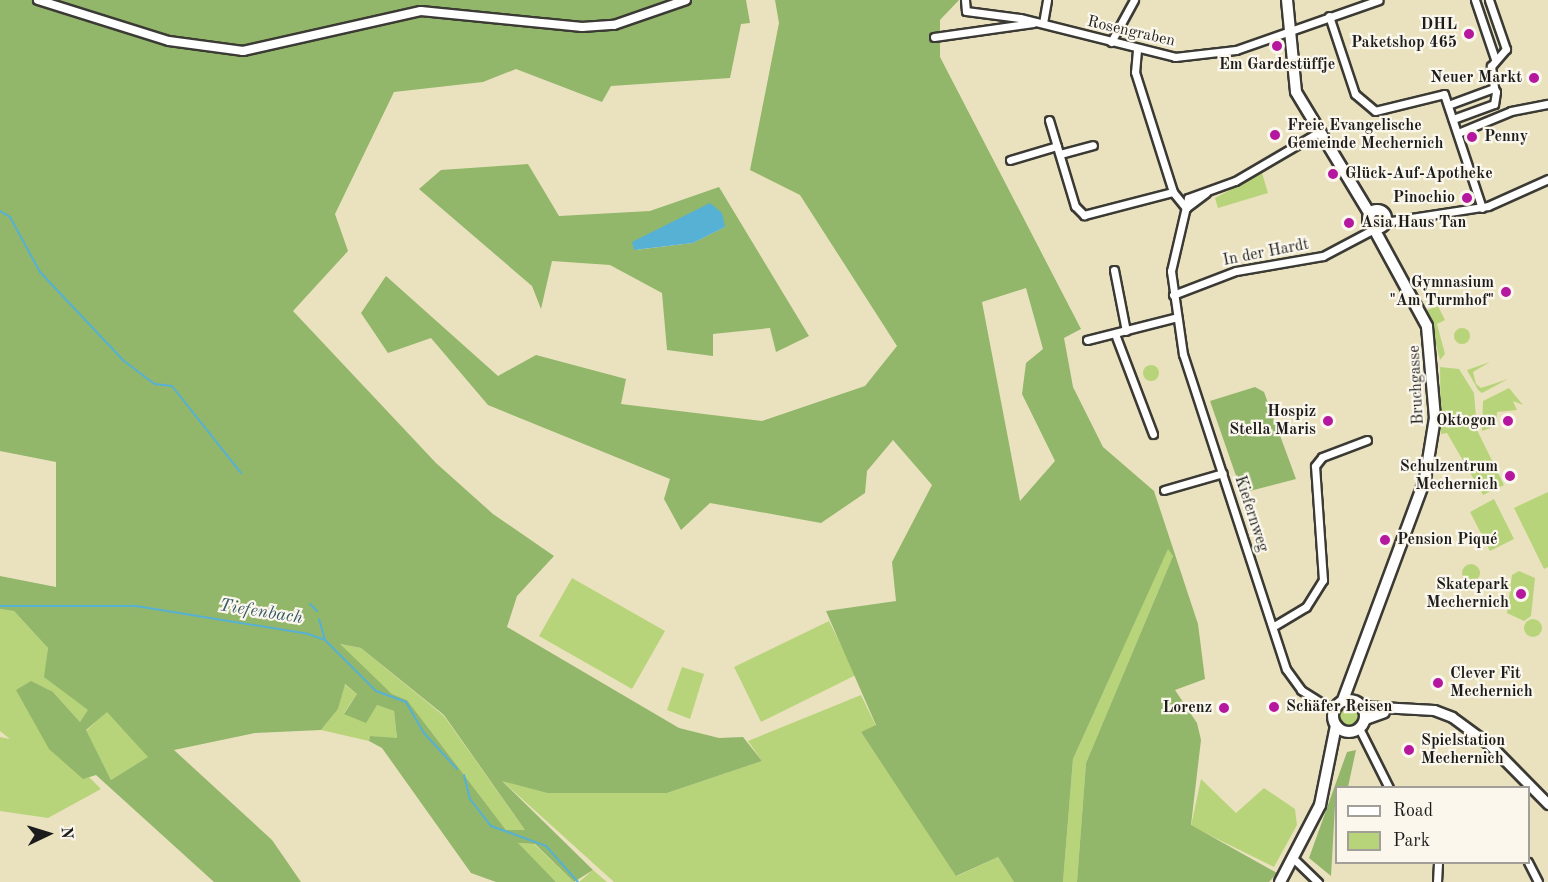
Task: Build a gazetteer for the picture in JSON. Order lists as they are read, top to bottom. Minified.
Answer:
{"streets":{"main road":["Bruchgasse"],"street":["Rosengraben","In der Hardt","Kiefernweg"]},"crossings":[["Rosengraben","Bruchgasse"],["In der Hardt","Bruchgasse"],["In der Hardt","Kiefernweg"],["Bruchgasse","Kiefernweg"]],"water":["Tiefenbach"],"places":["DHL Paketshop 465","Em Gardestüffje","Neuer Markt","Freie Evangelische Gemeinde Mechernich","Penny","Glück-Auf-Apotheke","Pinochio","Asia Haus Tan","Gymnasium \"Am Turmhof\"","Hospiz Stella Maris","Oktogon","Schulzentrum Mechernich","Pension Piqué","Skatepark Mechernich","Clever Fit Mechernich","Schäfer Reisen","Lorenz","Spielstation Mechernich"],"legend":["Road","Park"],"north":"right"}
